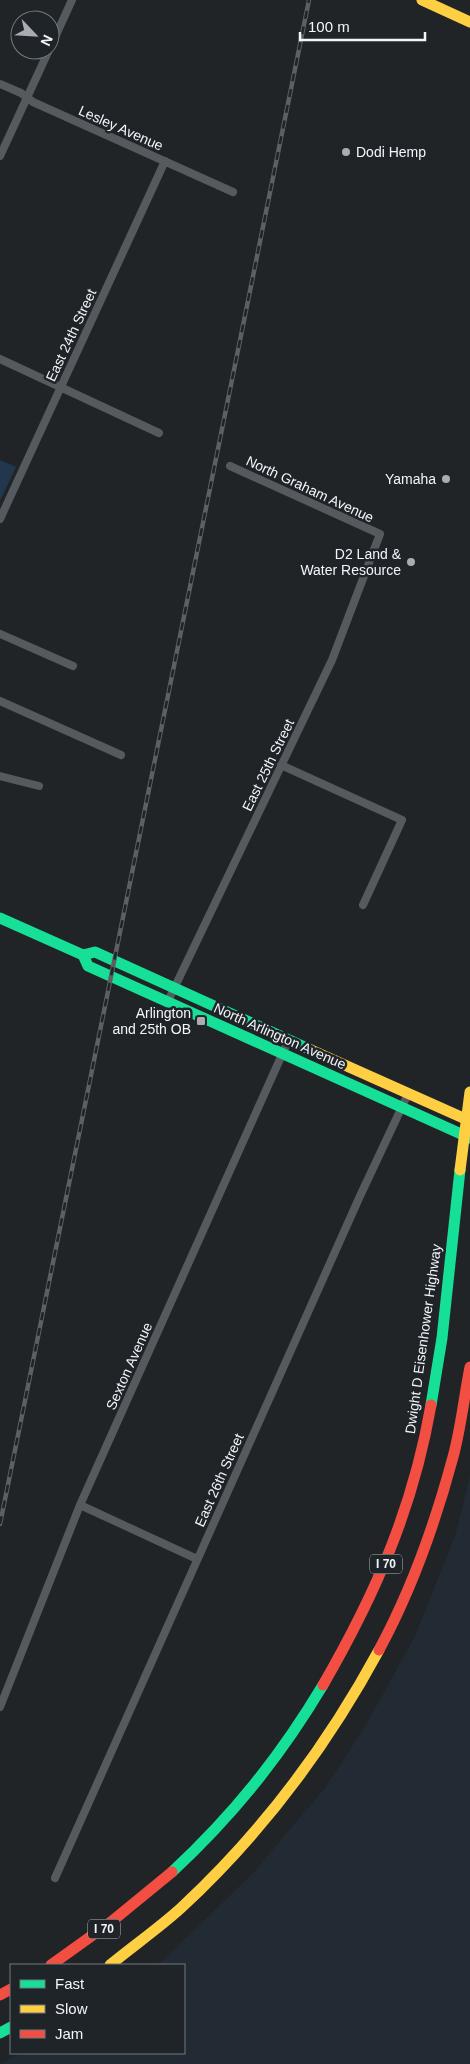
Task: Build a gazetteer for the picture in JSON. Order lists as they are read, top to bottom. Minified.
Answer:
{"streets":{"main road":["North Arlington Avenue","Dwight D Eisenhower Highway","I 70"],"street":["Lesley Avenue","East 24th Street","North Graham Avenue","East 25th Street","Sexton Avenue","East 26th Street"]},"crossings":[["Lesley Avenue","East 24th Street"],["North Graham Avenue","East 25th Street"],["East 25th Street","North Arlington Avenue"],["North Arlington Avenue","Sexton Avenue"],["North Arlington Avenue","East 26th Street"]],"places":{"other":["Dodi Hemp","Yamaha","D2 Land & Water Resource"],"transit":["Arlington and 25th OB"]},"legend":["Fast","Slow","Jam"],"scale_bar":"100 m","north":"bottom right"}
